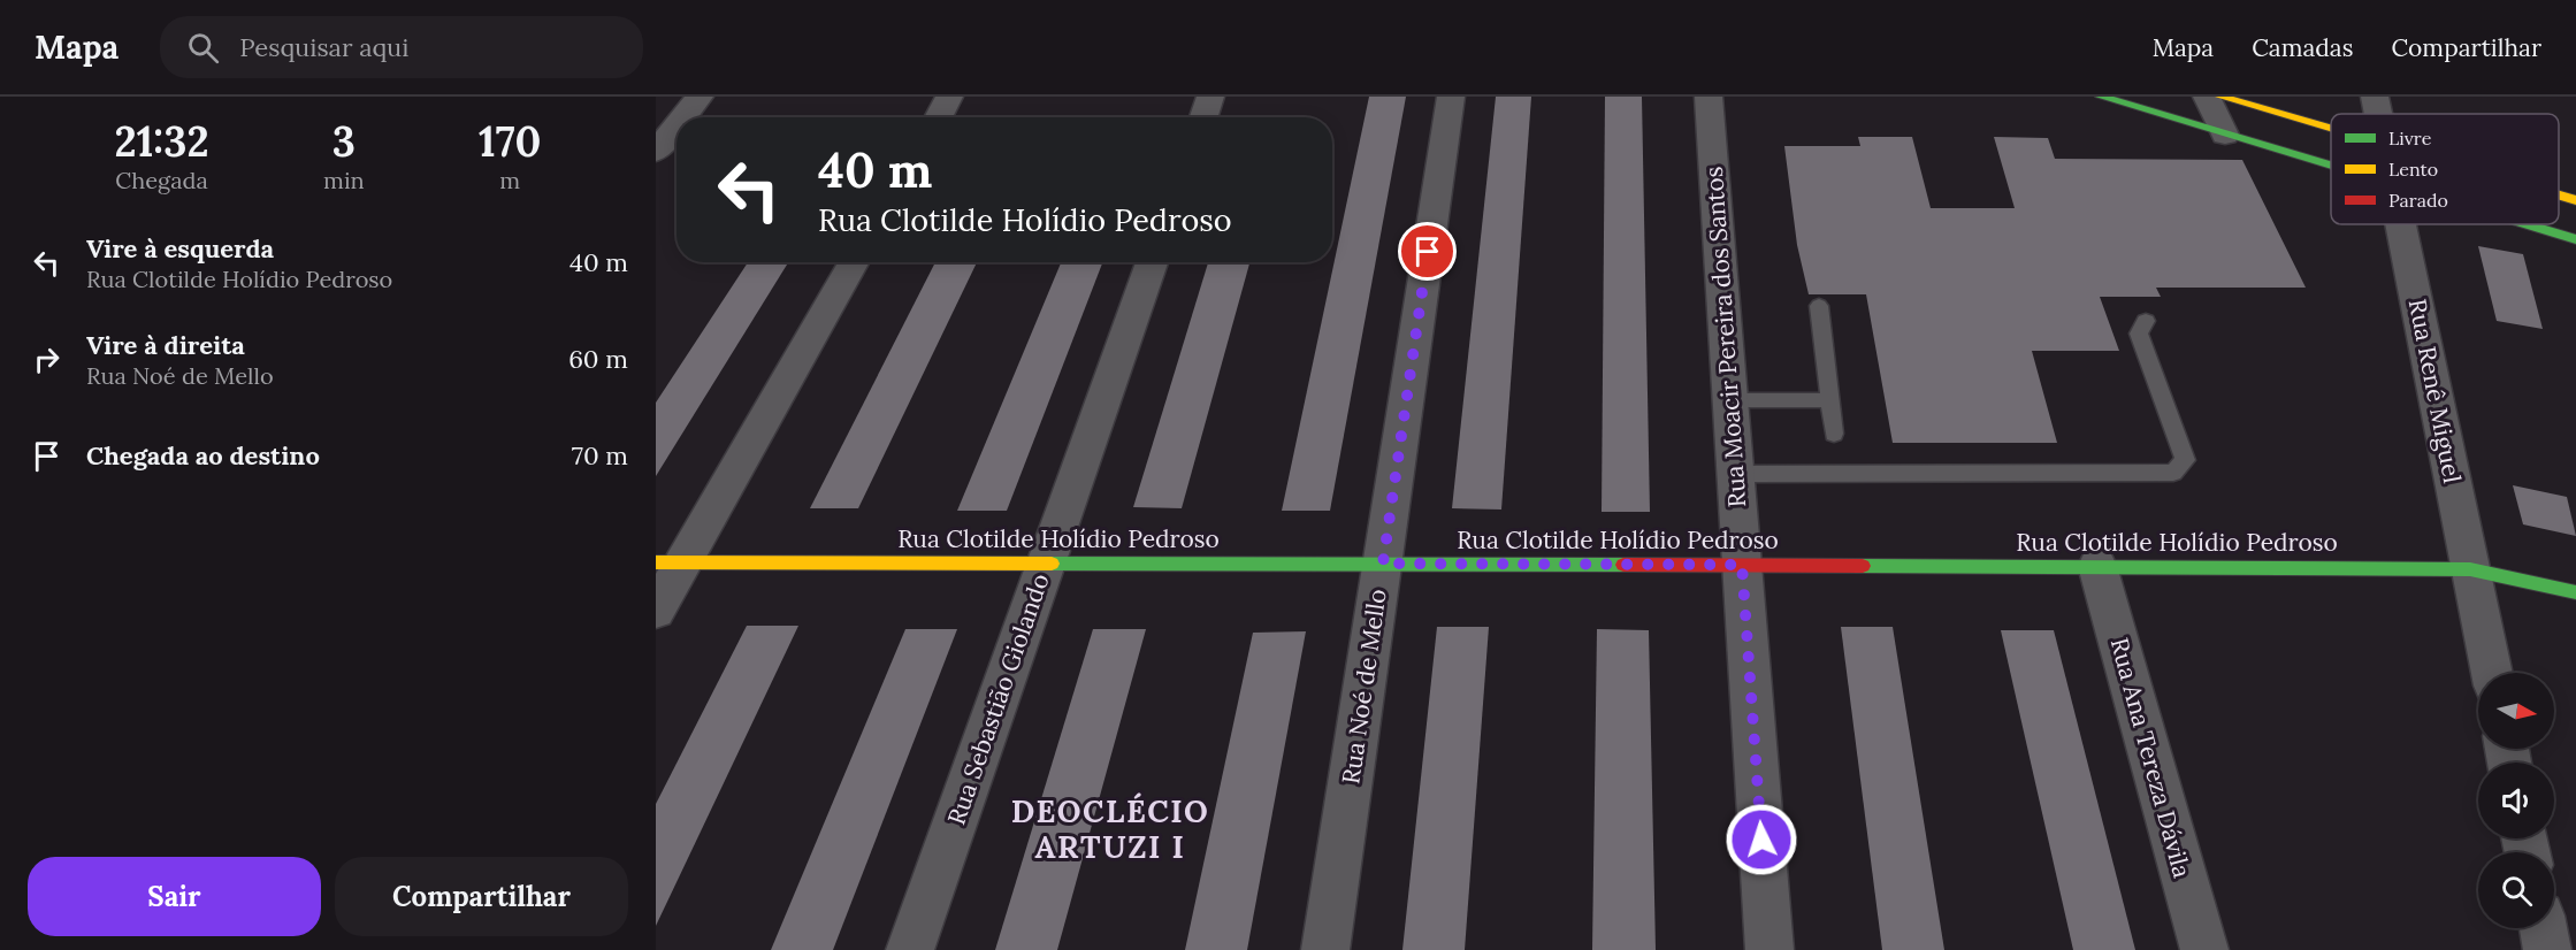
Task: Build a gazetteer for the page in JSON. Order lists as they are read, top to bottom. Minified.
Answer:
{"streets":{"street":["Rua Moacir Pereira dos Santos","Rua Renê Miguel","Rua Clotilde Holídio Pedroso","Rua Noé de Mello","Rua Sebastião Giolando","Rua Ana Tereza Dávila"]},"crossings":[["Rua Moacir Pereira dos Santos","Rua Clotilde Holídio Pedroso"],["Rua Renê Miguel","Rua Clotilde Holídio Pedroso"],["Rua Clotilde Holídio Pedroso","Rua Noé de Mello"],["Rua Clotilde Holídio Pedroso","Rua Sebastião Giolando"],["Rua Clotilde Holídio Pedroso","Rua Ana Tereza Dávila"]],"districts":["DEOCLÉCIO ARTUZI I"],"legend":["Livre","Lento","Parado"],"north":"right","page":{"header":"Mapa","search":"Pesquisar aqui","nav":["Mapa","Camadas","Compartilhar"],"eta":["21:32","Chegada","3","min","170","m"],"turn":["40 m","Rua Clotilde Holídio Pedroso"],"list":[{"name":"Vire à esquerda","note":"Rua Clotilde Holídio Pedroso","value":"40 m"},{"name":"Vire à direita","note":"Rua Noé de Mello","value":"60 m"},{"name":"Chegada ao destino","value":"70 m"}],"buttons":["Sair","Compartilhar"]}}
